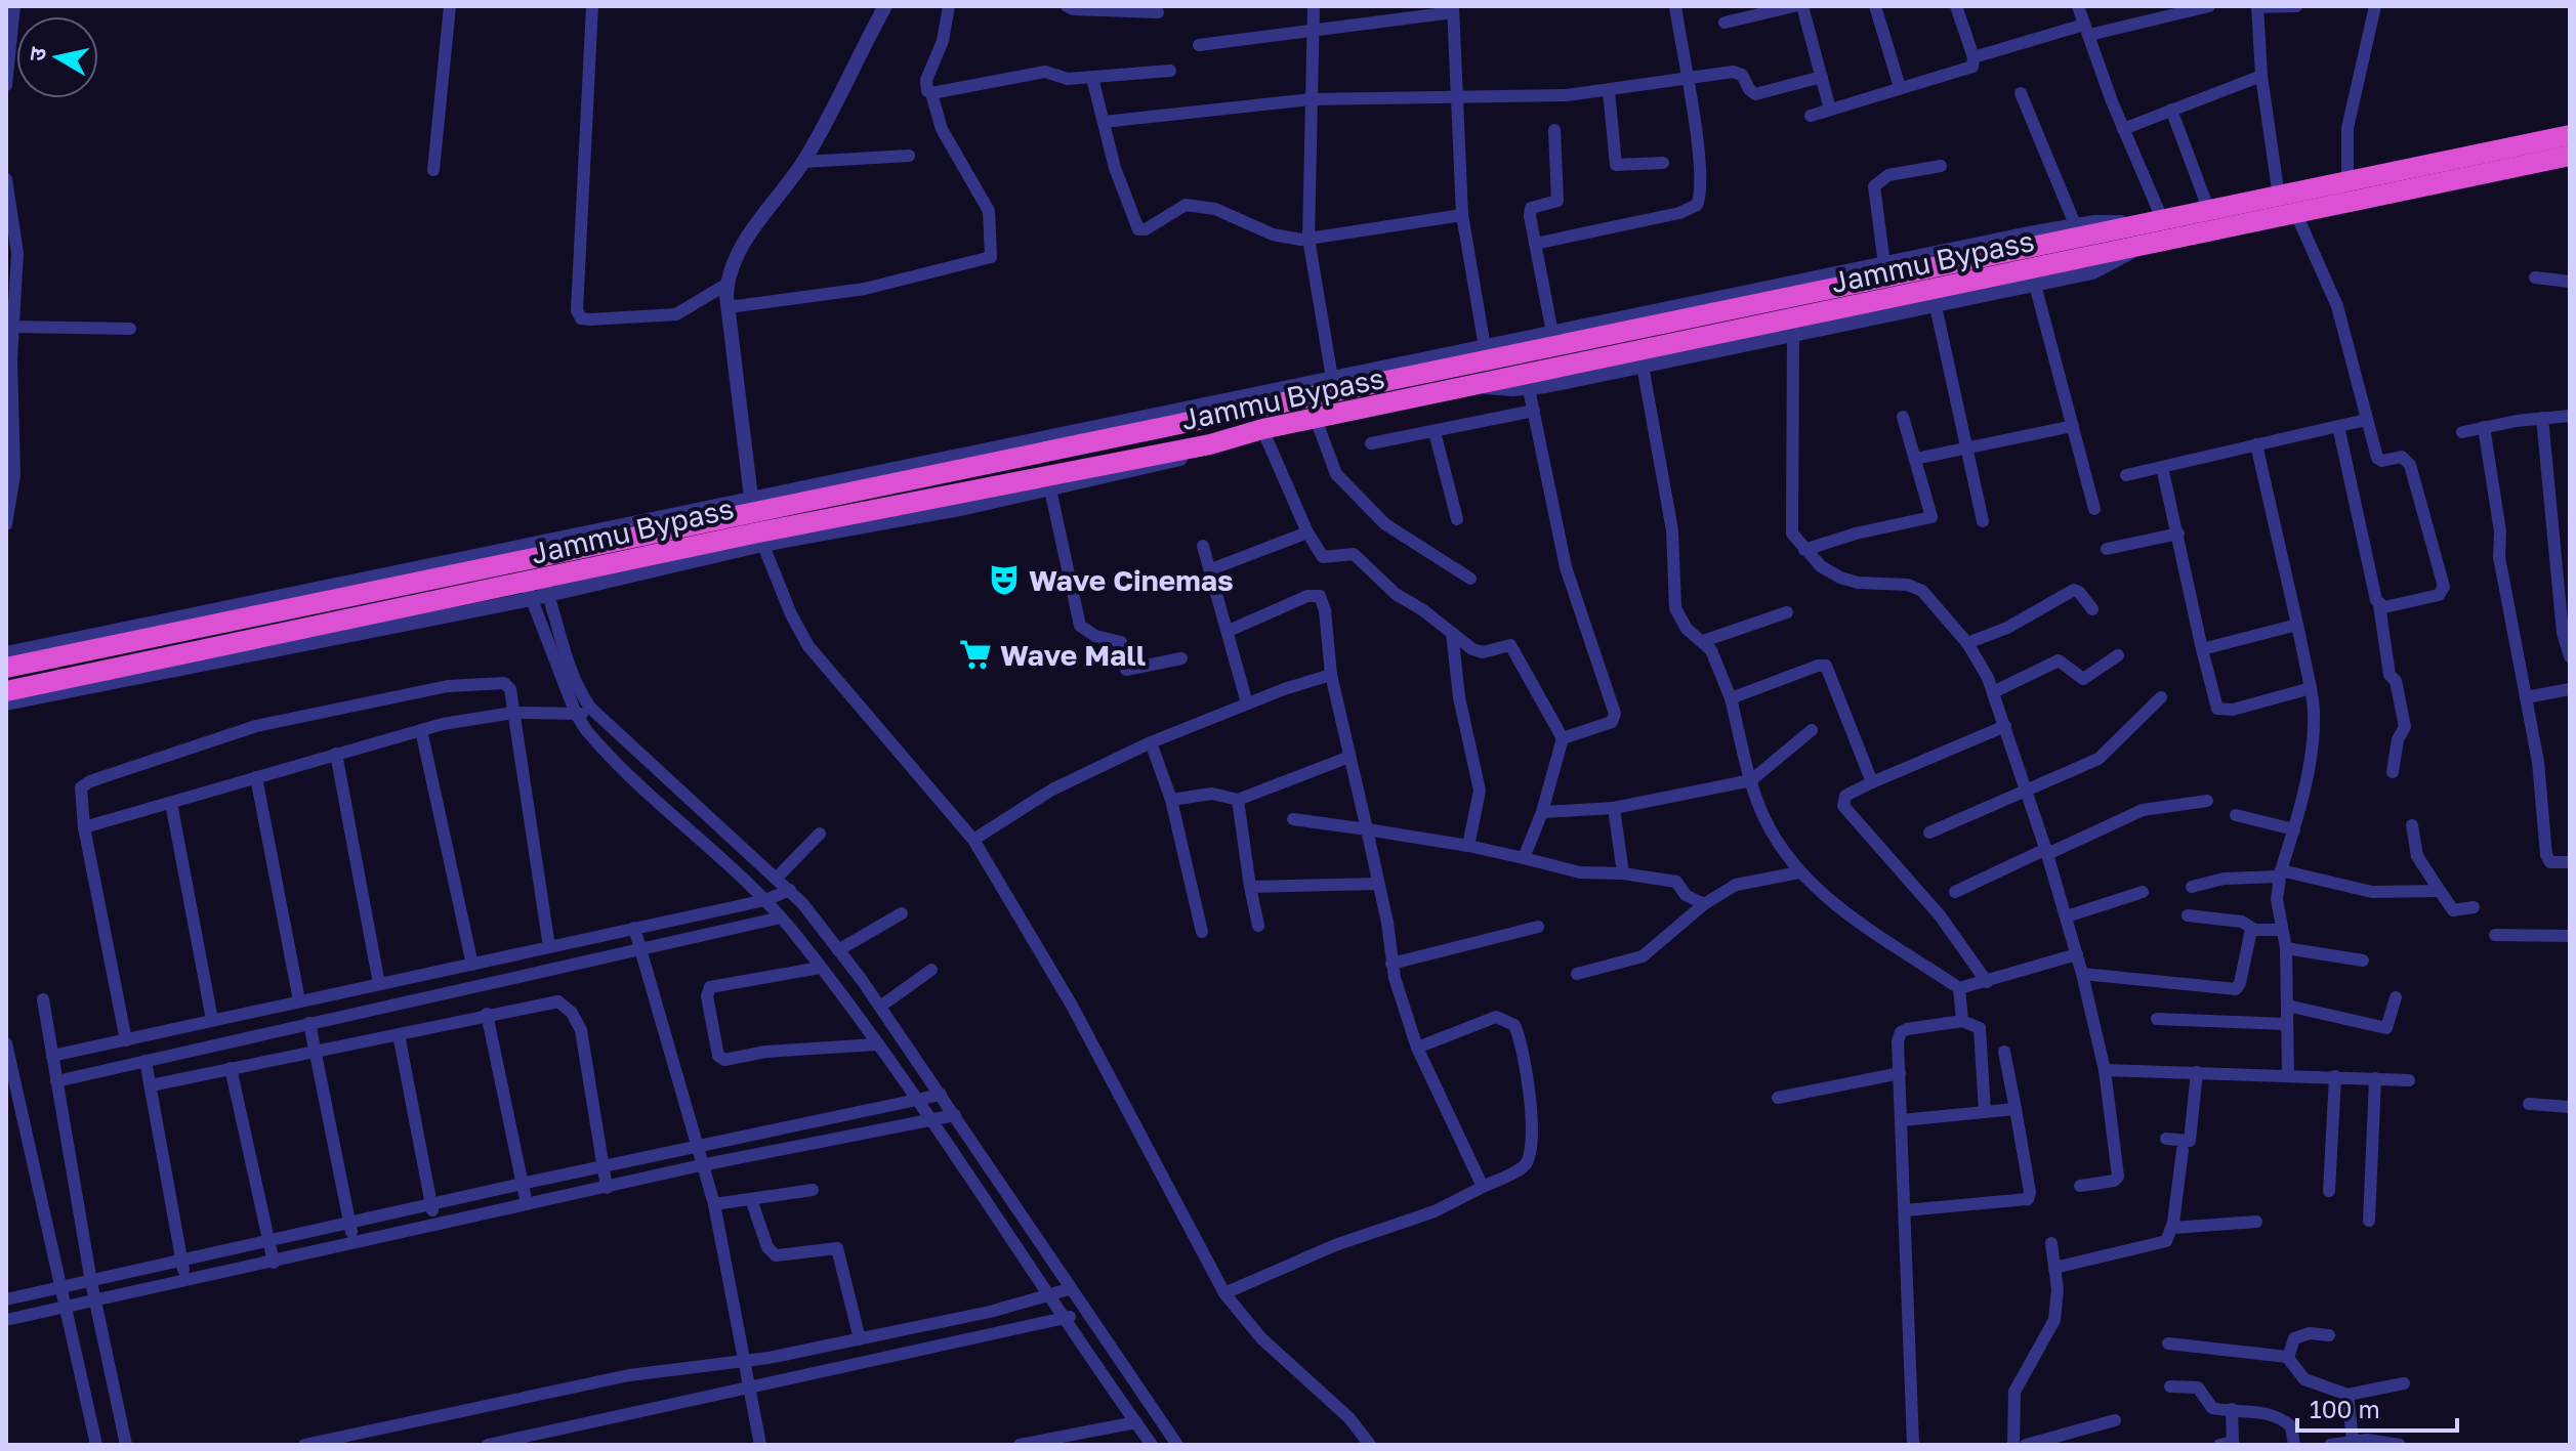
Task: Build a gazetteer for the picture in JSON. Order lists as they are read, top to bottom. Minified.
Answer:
{"streets":{"highway":["Jammu Bypass"]},"places":{"theatre":["Wave Cinemas"],"supermarket":["Wave Mall"]},"scale_bar":"100 m","north":"left"}
